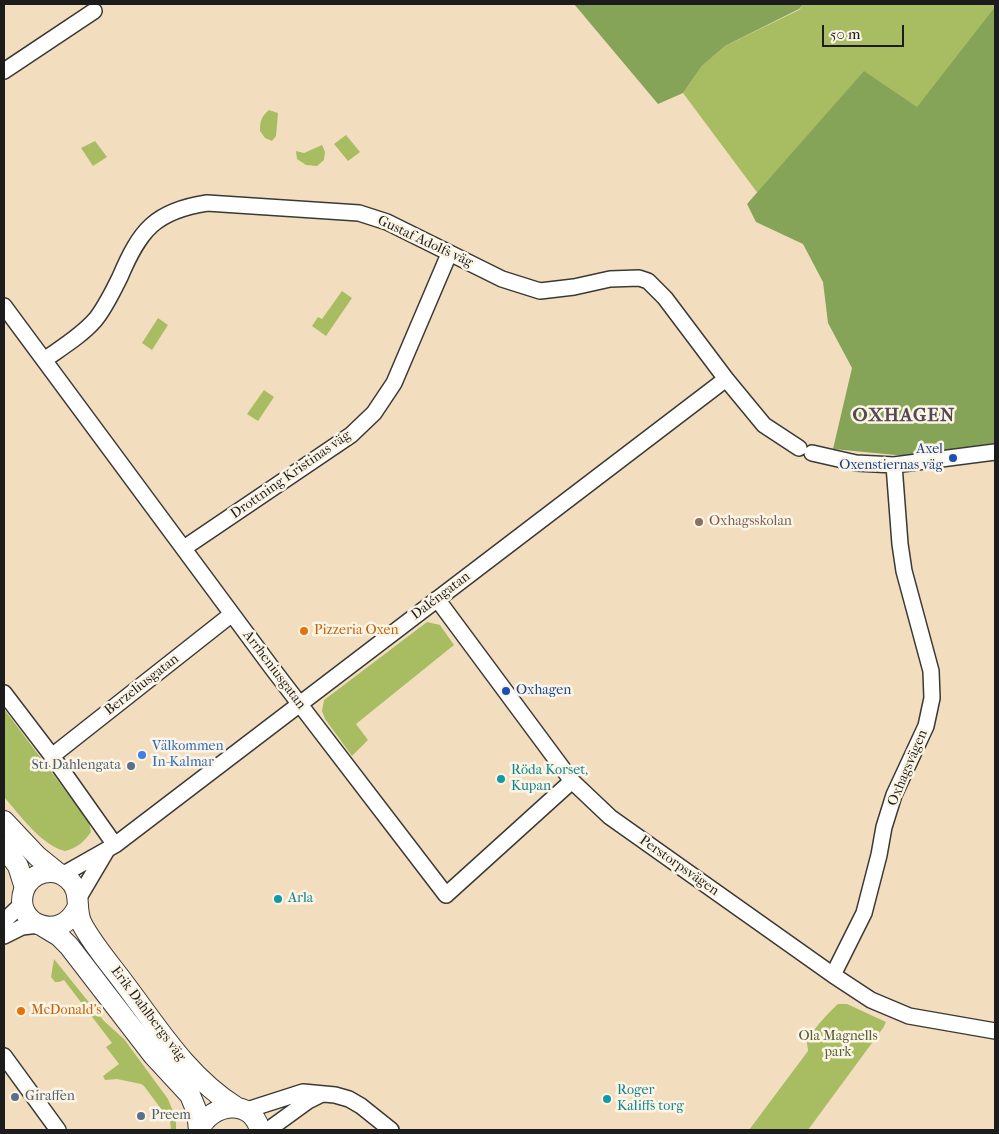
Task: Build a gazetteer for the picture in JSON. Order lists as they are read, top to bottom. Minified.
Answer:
{"streets":{"main road":["Erik Dahlbergs väg"],"street":["Gustaf Adolfs väg","Drottning Kristinas väg","Daléngatan","Arrheniusgatan","Berzeliusgatan","Oxhagsvägen","Perstorpsvägen"]},"crossings":[["Gustaf Adolfs väg","Drottning Kristinas väg"],["Gustaf Adolfs väg","Daléngatan"],["Gustaf Adolfs väg","Arrheniusgatan"],["Gustaf Adolfs väg","Oxhagsvägen"],["Drottning Kristinas väg","Arrheniusgatan"],["Daléngatan","Arrheniusgatan"],["Daléngatan","Perstorpsvägen"],["Daléngatan","Erik Dahlbergs väg"],["Arrheniusgatan","Berzeliusgatan"],["Arrheniusgatan","Perstorpsvägen"],["Oxhagsvägen","Perstorpsvägen"]],"districts":["OXHAGEN"],"parks":["Ola Magnells park"],"places":["Axel Oxenstiernas väg","Oxhagsskolan","Pizzeria Oxen","Oxhagen","Välkommen In-Kalmar","St1 Dahlengata","Röda Korset, Kupan","Arla","McDonald's","Giraffen","Roger Kaliffs torg","Preem"],"scale_bar":"50 m"}
